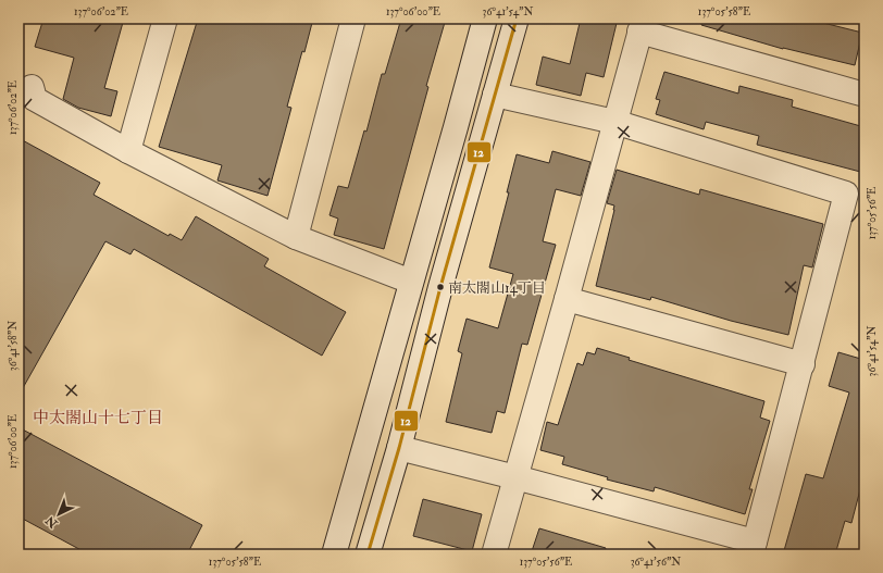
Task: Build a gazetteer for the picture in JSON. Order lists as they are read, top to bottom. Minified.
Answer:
{"districts":["中太閤山十七丁目"],"places":["南太閤山14丁目"],"lines":["transit line 12"],"north":"bottom left","coordinates":["137°06'02\"E","137°06'00\"E","36°41'54\"N","137°05'58\"E","137°05'56\"E","36°41'58\"N","36°41'56\"N"]}
